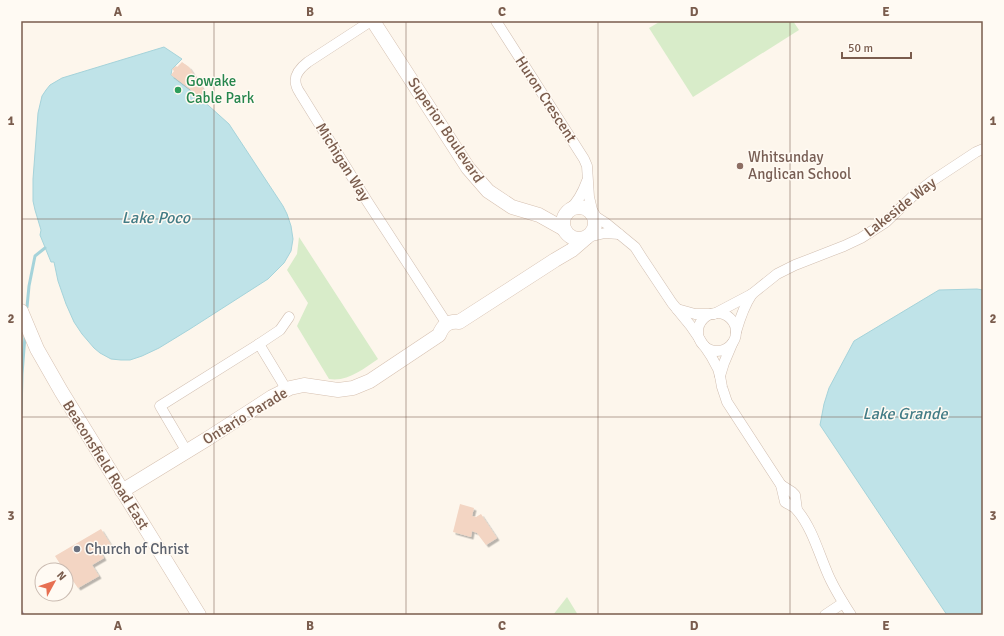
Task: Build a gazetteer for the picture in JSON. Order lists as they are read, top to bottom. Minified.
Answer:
{"streets":{"street":["Huron Crescent","Superior Boulevard","Michigan Way","Lakeside Way","Ontario Parade","Beaconsfield Road East"]},"crossings":[["Huron Crescent","Superior Boulevard"],["Superior Boulevard","Michigan Way"],["Michigan Way","Ontario Parade"],["Ontario Parade","Beaconsfield Road East"]],"water":["Lake Poco","Lake Grande"],"places":["Gowake Cable Park","Whitsunday Anglican School","Church of Christ"],"scale_bar":"50 m","north":"top right","grid":{"columns":["A","B","C","D","E"],"rows":["1","2","3"]}}
